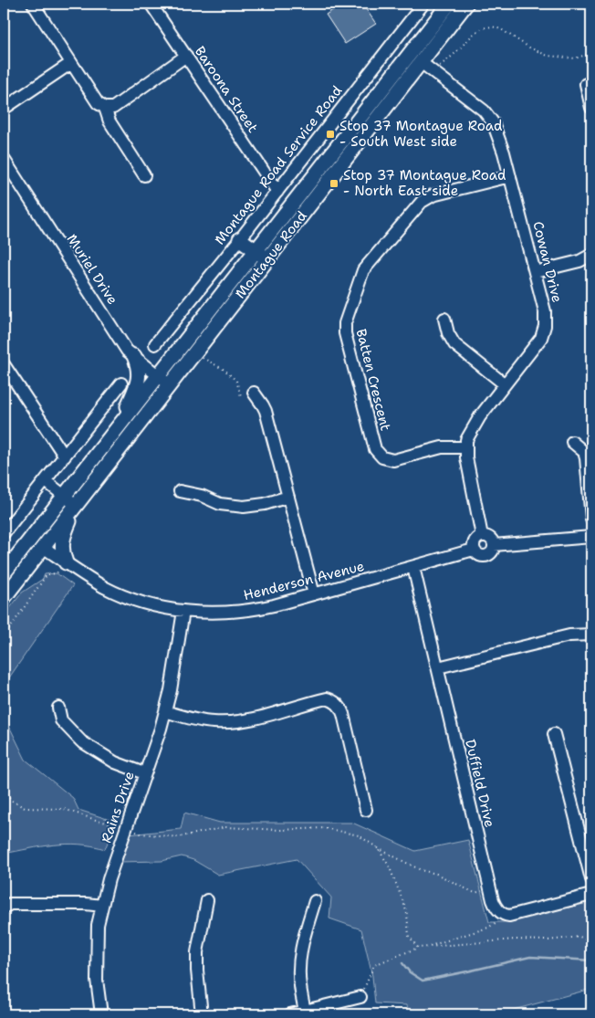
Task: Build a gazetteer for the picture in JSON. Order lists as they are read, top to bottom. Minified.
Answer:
{"streets":{"main road":["Montague Road"],"street":["Baroona Street","Montague Road Service Road","Cowan Drive","Muriel Drive","Batten Crescent","Henderson Avenue","Duffield Drive","Rains Drive"]},"crossings":[["Baroona Street","Montague Road Service Road"],["Montague Road","Cowan Drive"],["Montague Road","Muriel Drive"],["Montague Road","Henderson Avenue"],["Cowan Drive","Batten Crescent"],["Henderson Avenue","Duffield Drive"],["Henderson Avenue","Rains Drive"]],"places":{"transit":["Stop 37 Montague Road - South West side","Stop 37 Montague Road - North East side"]}}
